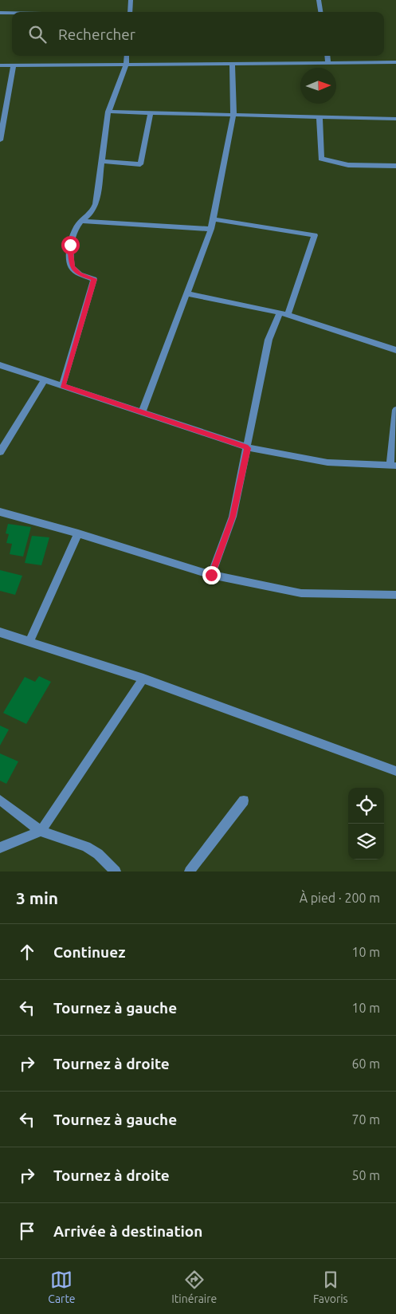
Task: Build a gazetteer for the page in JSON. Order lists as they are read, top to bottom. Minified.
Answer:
{"north":"right","page":{"search":"Rechercher","heading":["3 min","À pied · 200 m"],"list":[["Continuez","10 m"],["Tournez à gauche","10 m"],["Tournez à droite","60 m"],["Tournez à gauche","70 m"],["Tournez à droite","50 m"],"Arrivée à destination"],"nav":["Carte","Itinéraire","Favoris"]}}
